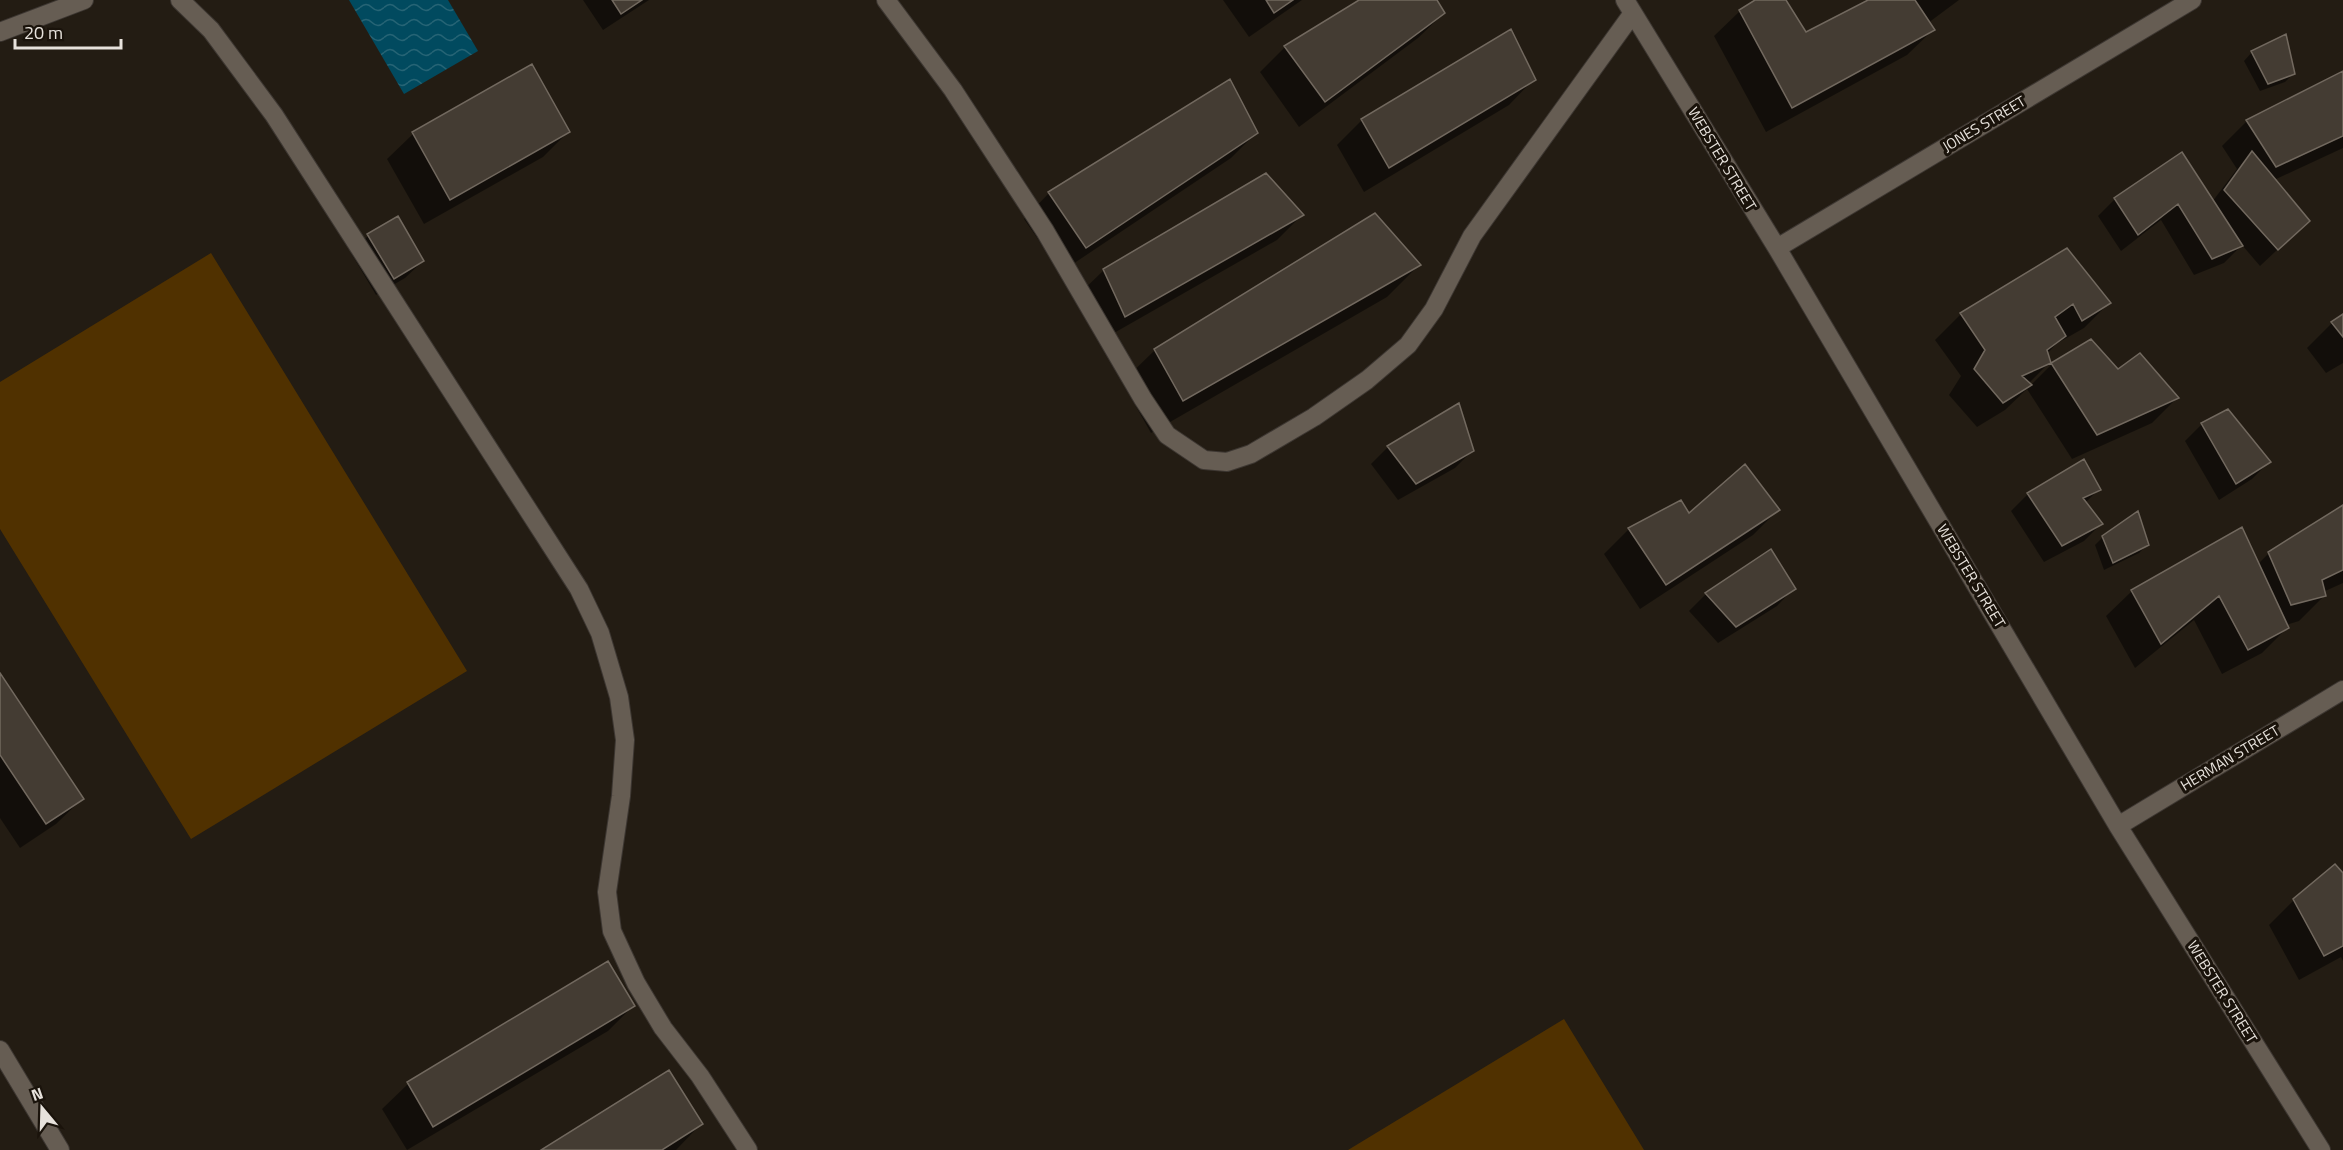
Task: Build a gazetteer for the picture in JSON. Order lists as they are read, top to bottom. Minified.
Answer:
{"streets":{"street":["JONES STREET","WEBSTER STREET","HERMAN STREET"]},"crossings":[["JONES STREET","WEBSTER STREET"],["WEBSTER STREET","HERMAN STREET"]],"scale_bar":"20 m","north":"top"}
